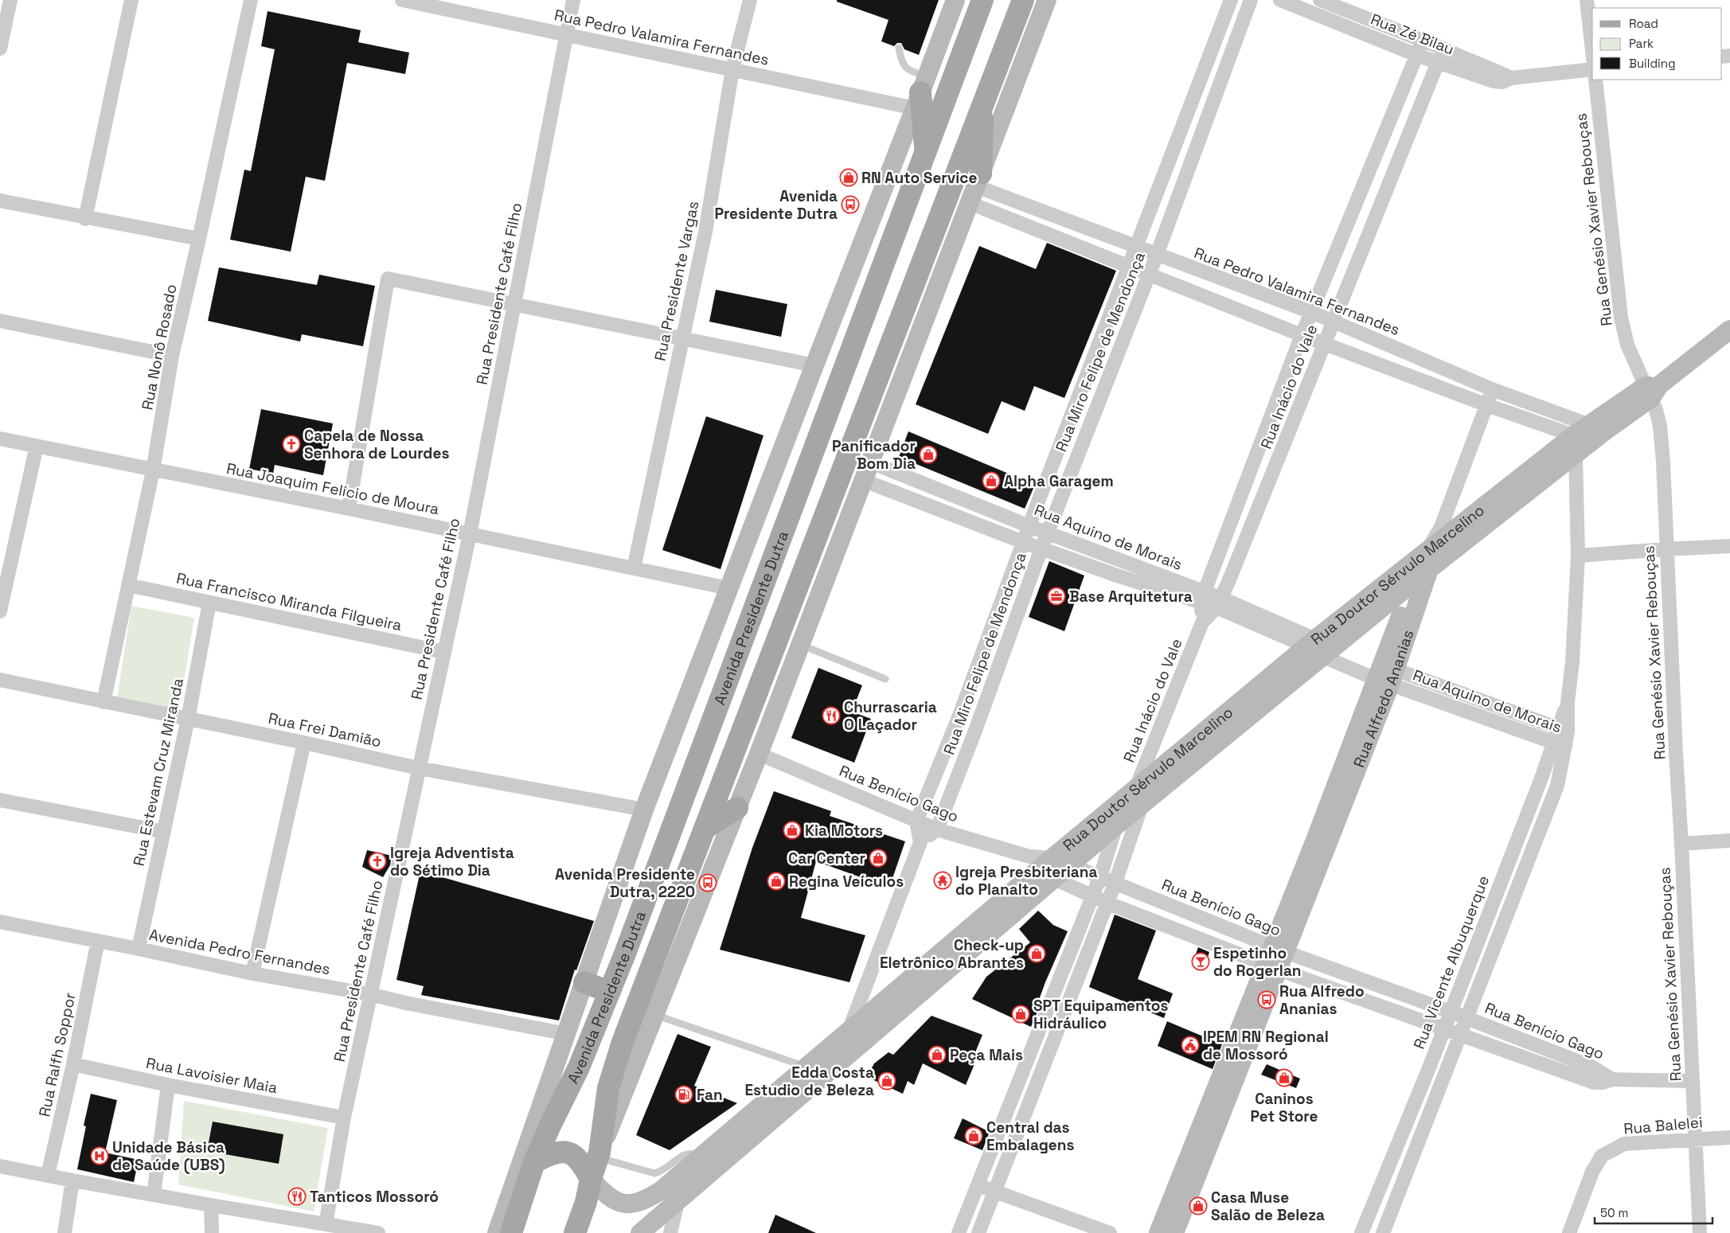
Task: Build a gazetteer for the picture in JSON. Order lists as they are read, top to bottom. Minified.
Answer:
{"streets":{"main road":["Rua Doutor Sérvulo Marcelino","Avenida Presidente Dutra","Rua Alfredo Ananias"],"street":["Rua Zé Bilau","Rua Pedro Valamira Fernandes","Rua Genésio Xavier Rebouças","Rua Presidente Vargas","Rua Presidente Café Filho","Rua Nonô Rosado","Rua Miro Felipe de Mendonça","Rua Inácio do Vale","Rua Joaquim Felício de Moura","Rua Aquino de Morais","Rua Francisco Miranda Filgueira","Rua Frei Damião","Rua Estevam Cruz Miranda","Rua Benício Gago","Avenida Pedro Fernandes","Rua Vicente Albuquerque","Rua Ralfh Soppor","Rua Lavoisier Maia","Rua Balelei"]},"crossings":[["Rua Zé Bilau","Rua Inácio do Vale"],["Rua Pedro Valamira Fernandes","Rua Presidente Vargas"],["Rua Pedro Valamira Fernandes","Rua Presidente Café Filho"],["Rua Pedro Valamira Fernandes","Rua Miro Felipe de Mendonça"],["Rua Pedro Valamira Fernandes","Rua Inácio do Vale"],["Rua Pedro Valamira Fernandes","Rua Doutor Sérvulo Marcelino"],["Rua Pedro Valamira Fernandes","Avenida Presidente Dutra"],["Rua Genésio Xavier Rebouças","Rua Doutor Sérvulo Marcelino"],["Rua Genésio Xavier Rebouças","Rua Balelei"],["Rua Presidente Vargas","Rua Joaquim Felício de Moura"],["Rua Presidente Café Filho","Rua Joaquim Felício de Moura"],["Rua Presidente Café Filho","Rua Francisco Miranda Filgueira"],["Rua Presidente Café Filho","Rua Frei Damião"],["Rua Presidente Café Filho","Avenida Pedro Fernandes"],["Rua Presidente Café Filho","Rua Lavoisier Maia"],["Rua Nonô Rosado","Rua Joaquim Felício de Moura"],["Rua Nonô Rosado","Rua Francisco Miranda Filgueira"],["Rua Nonô Rosado","Rua Frei Damião"],["Rua Miro Felipe de Mendonça","Rua Aquino de Morais"],["Rua Miro Felipe de Mendonça","Rua Benício Gago"],["Rua Inácio do Vale","Rua Aquino de Morais"],["Rua Inácio do Vale","Rua Doutor Sérvulo Marcelino"],["Rua Inácio do Vale","Rua Benício Gago"],["Rua Joaquim Felício de Moura","Avenida Presidente Dutra"],["Rua Aquino de Morais","Rua Doutor Sérvulo Marcelino"],["Rua Aquino de Morais","Avenida Presidente Dutra"],["Rua Aquino de Morais","Rua Alfredo Ananias"],["Rua Aquino de Morais","Rua Vicente Albuquerque"],["Rua Doutor Sérvulo Marcelino","Avenida Presidente Dutra"],["Rua Doutor Sérvulo Marcelino","Rua Alfredo Ananias"],["Rua Doutor Sérvulo Marcelino","Rua Benício Gago"],["Rua Doutor Sérvulo Marcelino","Rua Vicente Albuquerque"],["Rua Francisco Miranda Filgueira","Rua Estevam Cruz Miranda"],["Avenida Presidente Dutra","Rua Frei Damião"],["Avenida Presidente Dutra","Rua Benício Gago"],["Avenida Presidente Dutra","Avenida Pedro Fernandes"],["Rua Alfredo Ananias","Rua Benício Gago"],["Rua Frei Damião","Rua Estevam Cruz Miranda"],["Rua Estevam Cruz Miranda","Avenida Pedro Fernandes"],["Rua Benício Gago","Rua Vicente Albuquerque"],["Avenida Pedro Fernandes","Rua Ralfh Soppor"],["Rua Ralfh Soppor","Rua Lavoisier Maia"]],"places":{"shop":["RN Auto Service","Panificador Bom Dia","Alpha Garagem","Kia Motors","Car Center","Regina Veículos","Check-up Eletrônico Abrantes","SPT Equipamentos Hidráulico","Peça Mais","Caninos Pet Store","Edda Costa Estudio de Beleza","Central das Embalagens","Casa Muse Salão de Beleza"],"bus stop":["Avenida Presidente Dutra","Avenida Presidente Dutra, 2220","Rua Alfredo Ananias"],"church":["Capela de Nossa Senhora de Lourdes","Igreja Adventista do Sétimo Dia"],"office":["Base Arquitetura"],"restaurant":["Churrascaria O Laçador","Tanticos Mossoró"],"temple":["Igreja Presbiteriana do Planalto"],"bar":["Espetinho do Rogerlan"],"public building":["IPEM RN Regional de Mossoró"],"fuel station":["Fan"],"hospital":["Unidade Básica de Saúde (UBS)"]},"legend":["Road","Park","Building"],"scale_bar":"50 m"}
